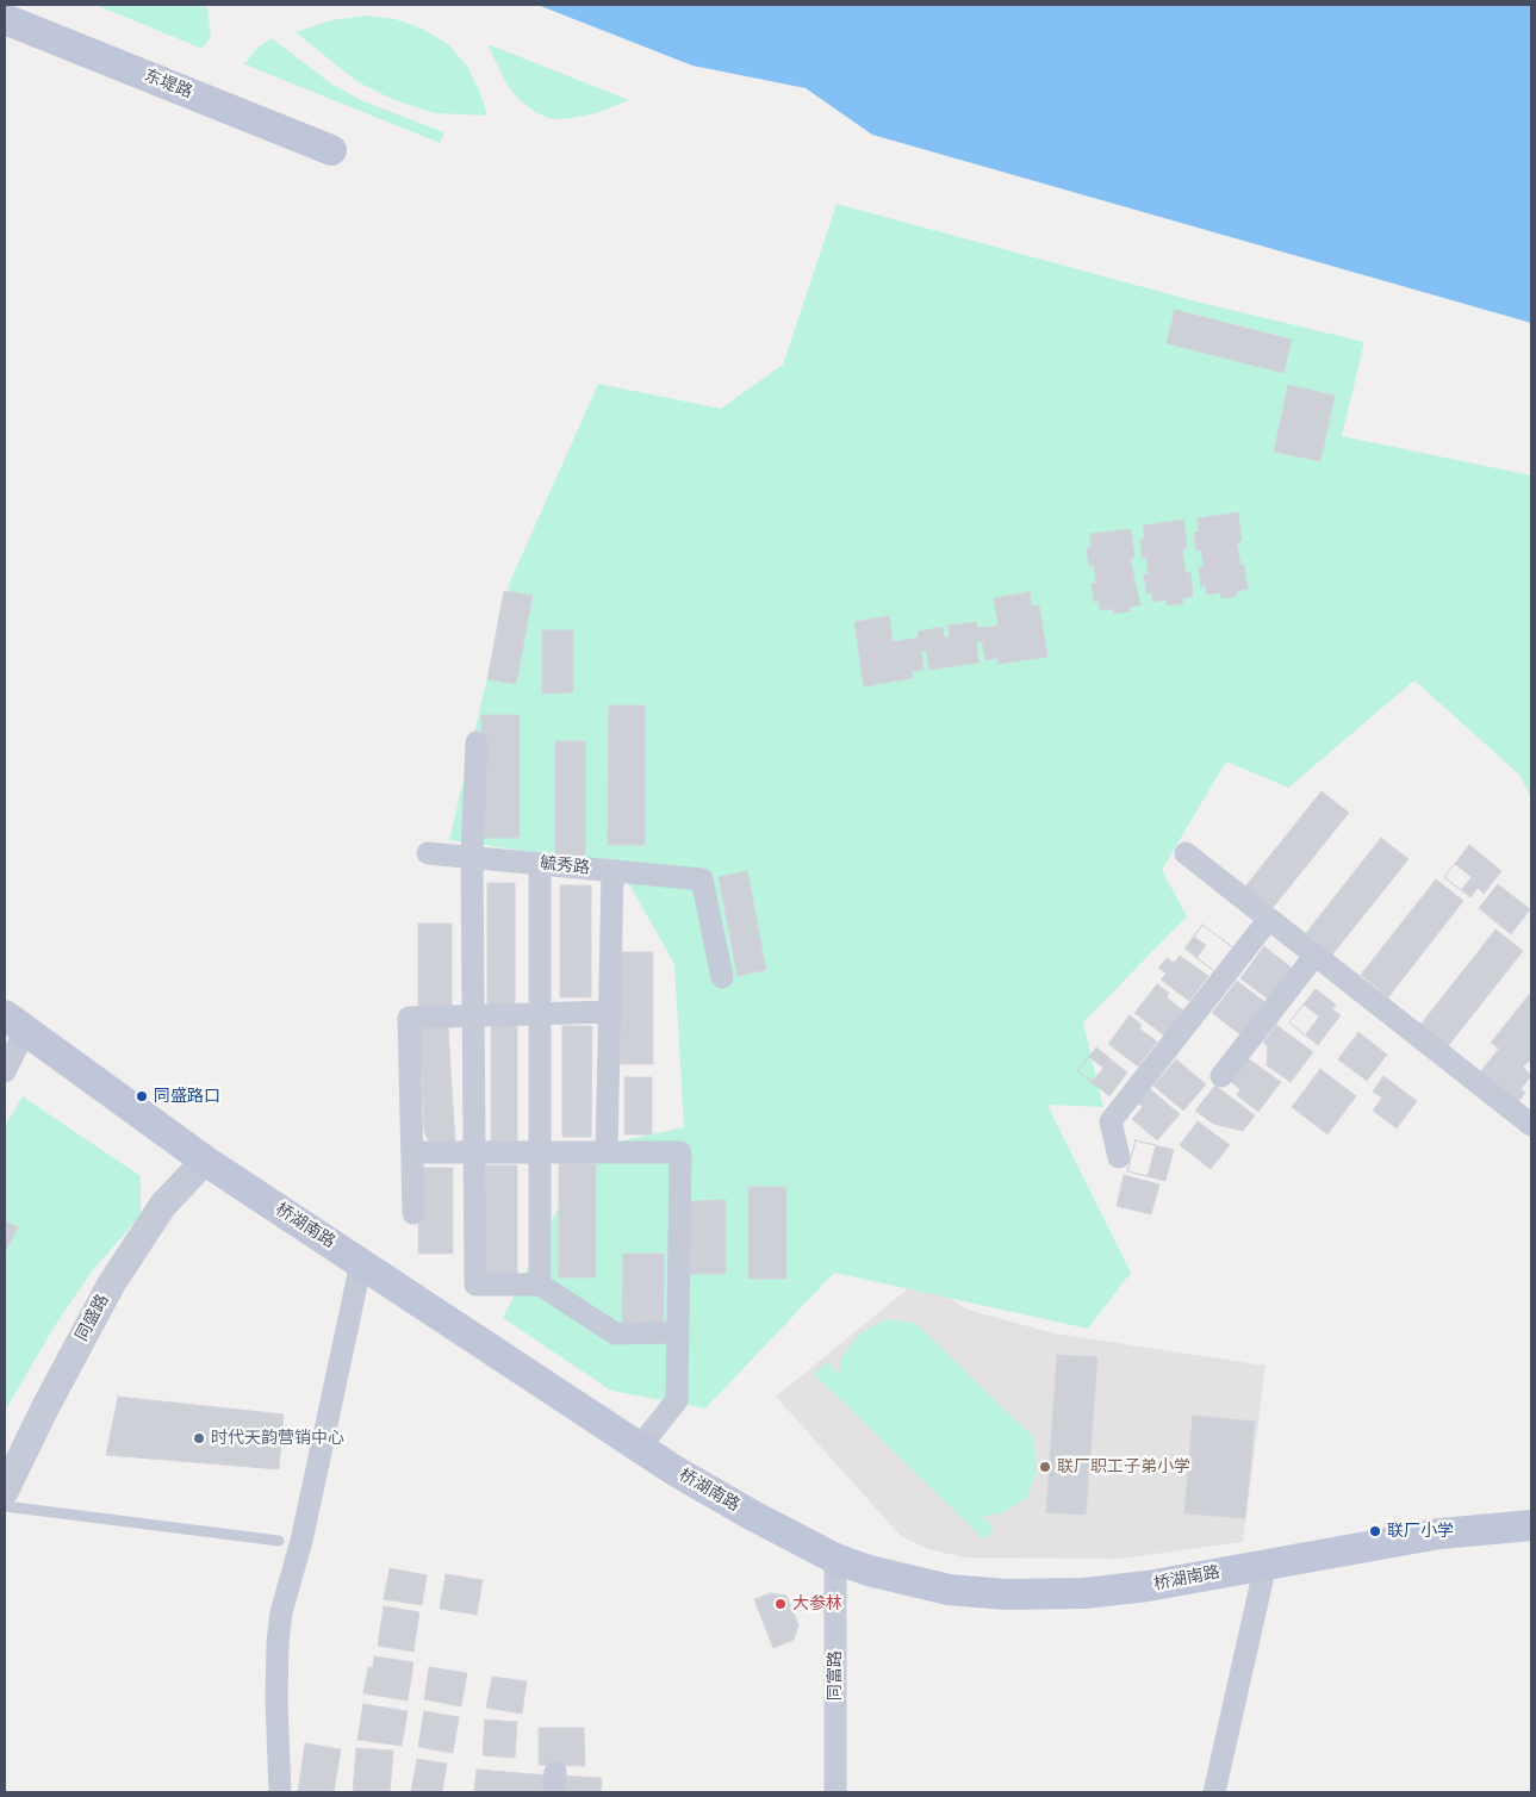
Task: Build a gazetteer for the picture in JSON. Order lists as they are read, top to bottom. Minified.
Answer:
{"streets":{"main road":["东堤路","桥湖南路"],"street":["毓秀路","同盛路","同富路"]},"crossings":[["桥湖南路","同盛路"],["桥湖南路","同富路"]],"places":["同盛路口","时代天韵营销中心","联厂职工子弟小学","联厂小学","大参林"]}
